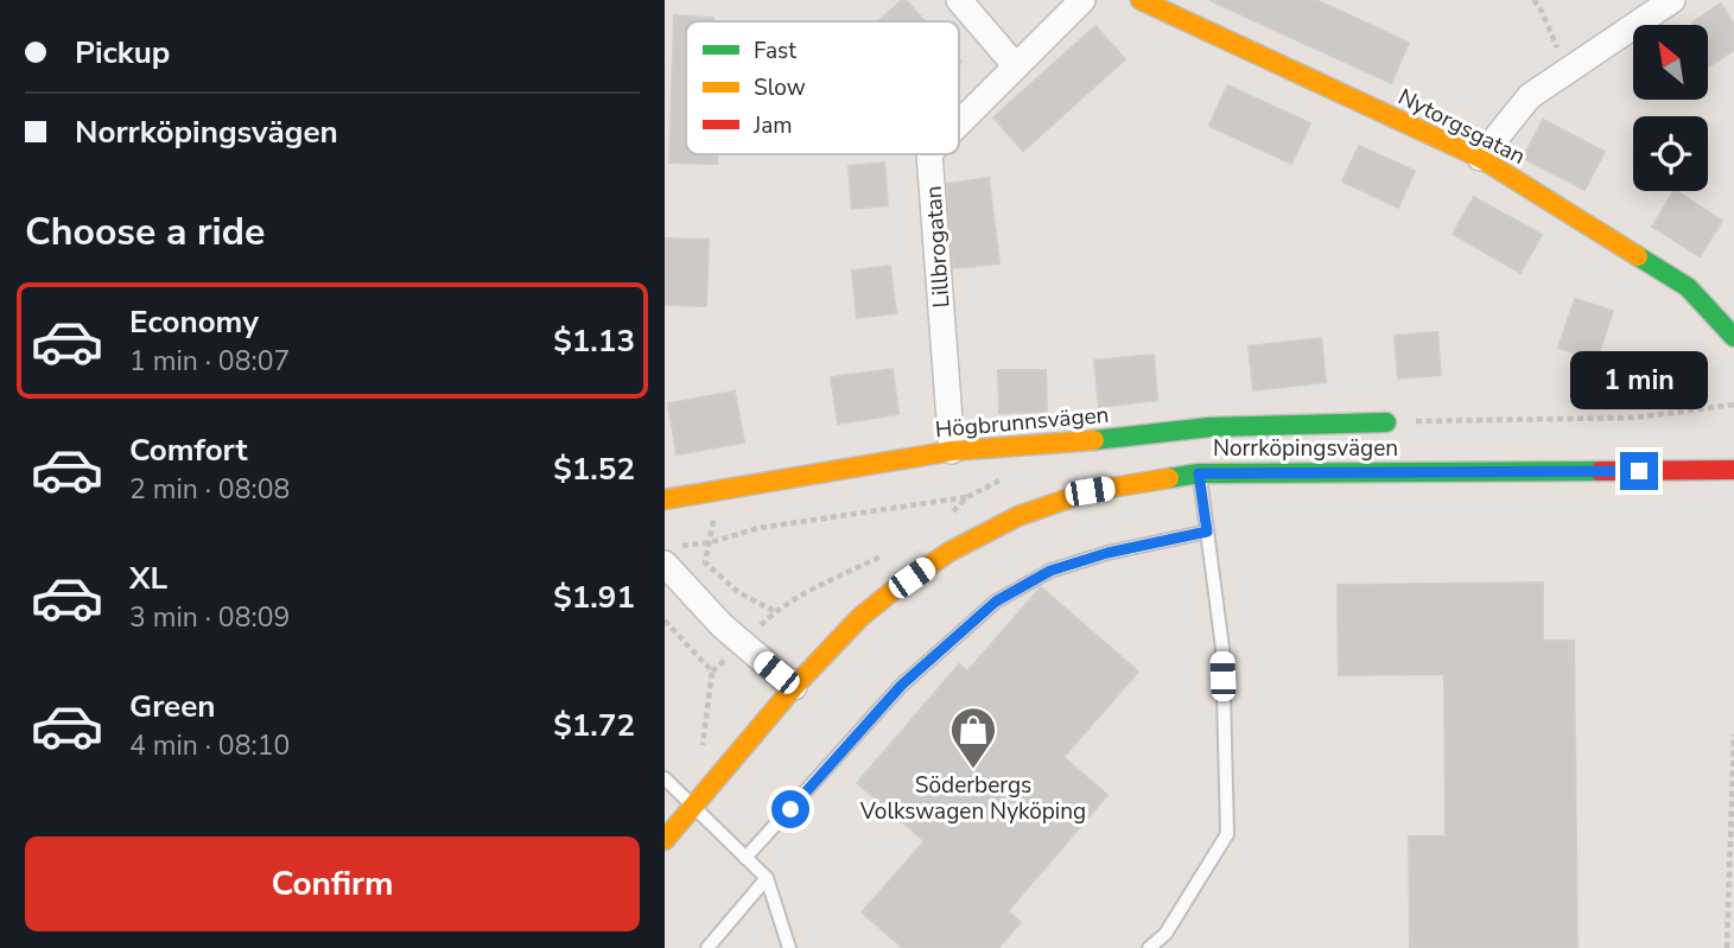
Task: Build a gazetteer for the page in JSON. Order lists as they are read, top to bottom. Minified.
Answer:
{"streets":{"street":["Nytorgsgatan","Lillbrogatan","Högbrunnsvägen","Norrköpingsvägen"]},"crossings":[["Lillbrogatan","Högbrunnsvägen"]],"places":{"shop":["Söderbergs Volkswagen Nyköping"]},"legend":["Fast","Slow","Jam"],"north":"top left","page":{"banner":["Pickup","Norrköpingsvägen"],"heading":"Choose a ride","list":[{"name":"Economy","note":"1 min · 08:07","value":"$1.13"},{"name":"Comfort","note":"2 min · 08:08","value":"$1.52"},{"name":"XL","note":"3 min · 08:09","value":"$1.91"},{"name":"Green","note":"4 min · 08:10","value":"$1.72"}],"bubble":"1 min","buttons":"Confirm"}}
